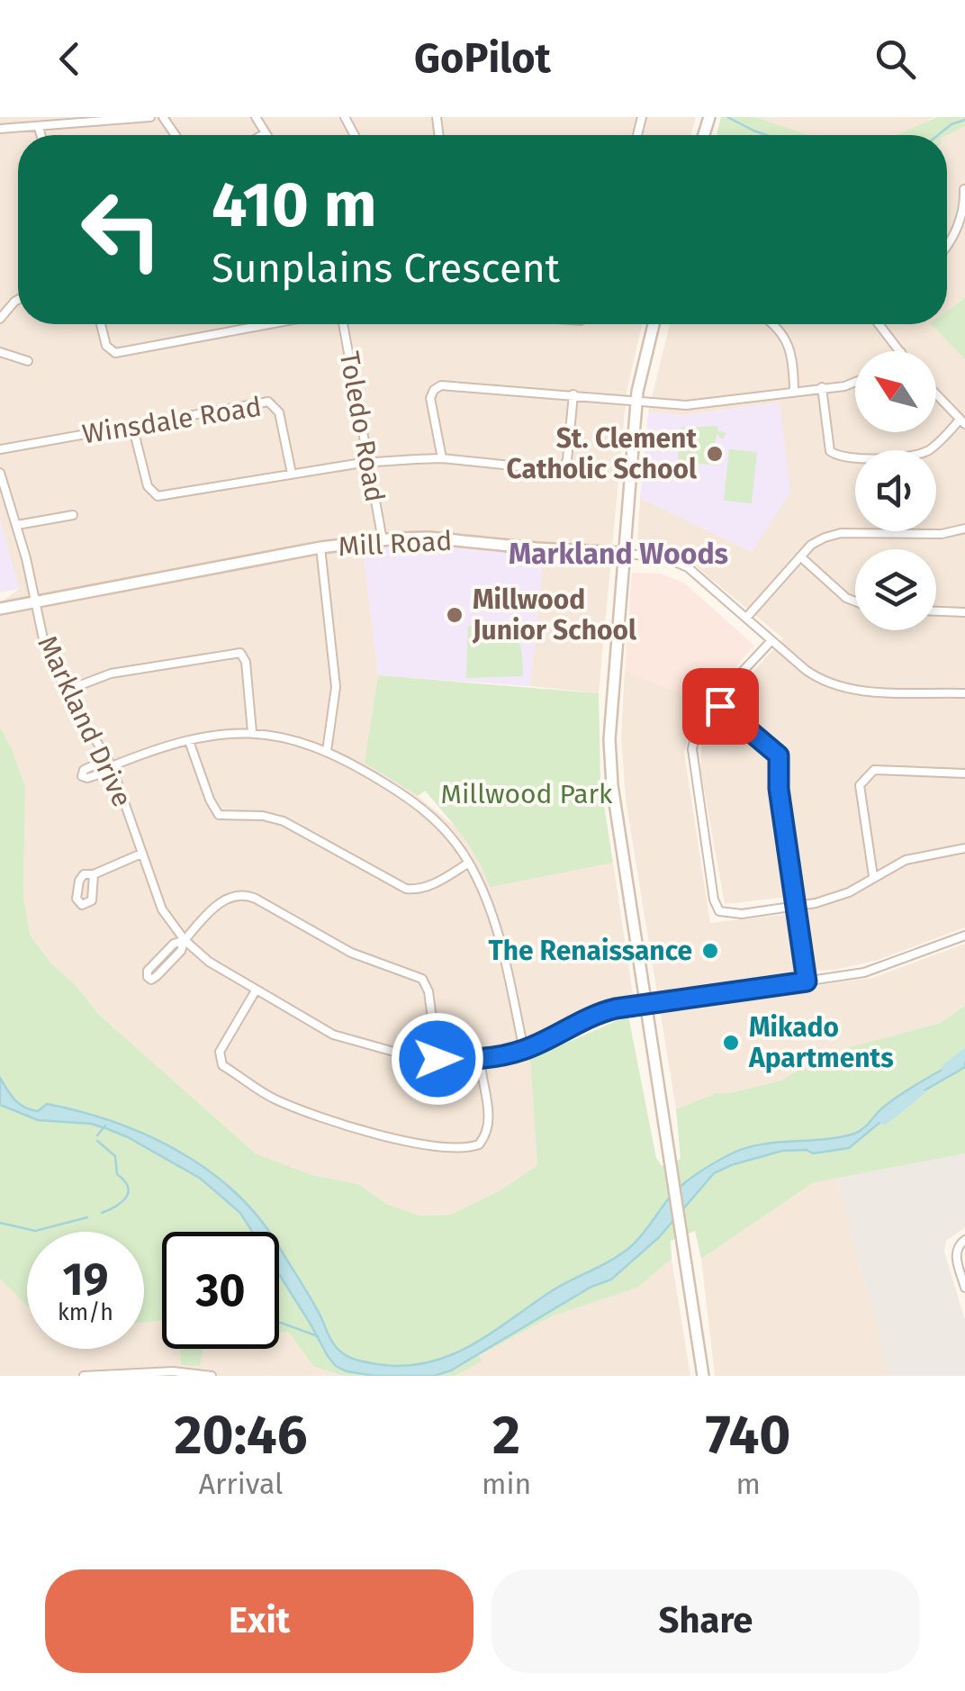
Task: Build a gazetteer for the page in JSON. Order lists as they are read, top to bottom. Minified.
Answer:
{"streets":{"main road":["Mill Road"],"street":["Winsdale Road","Toledo Road","Markland Drive"]},"crossings":[["Toledo Road","Mill Road"],["Mill Road","Markland Drive"]],"districts":["Markland Woods"],"parks":["Millwood Park"],"places":["St. Clement Catholic School","Millwood Junior School","The Renaissance","Mikado Apartments"],"north":"top left","page":{"header":"GoPilot","turn":["410 m","Sunplains Crescent"],"speed":"19 km/h","limit":"30","eta":["20:46","Arrival","2","min","740","m"],"buttons":["Exit","Share"]}}
